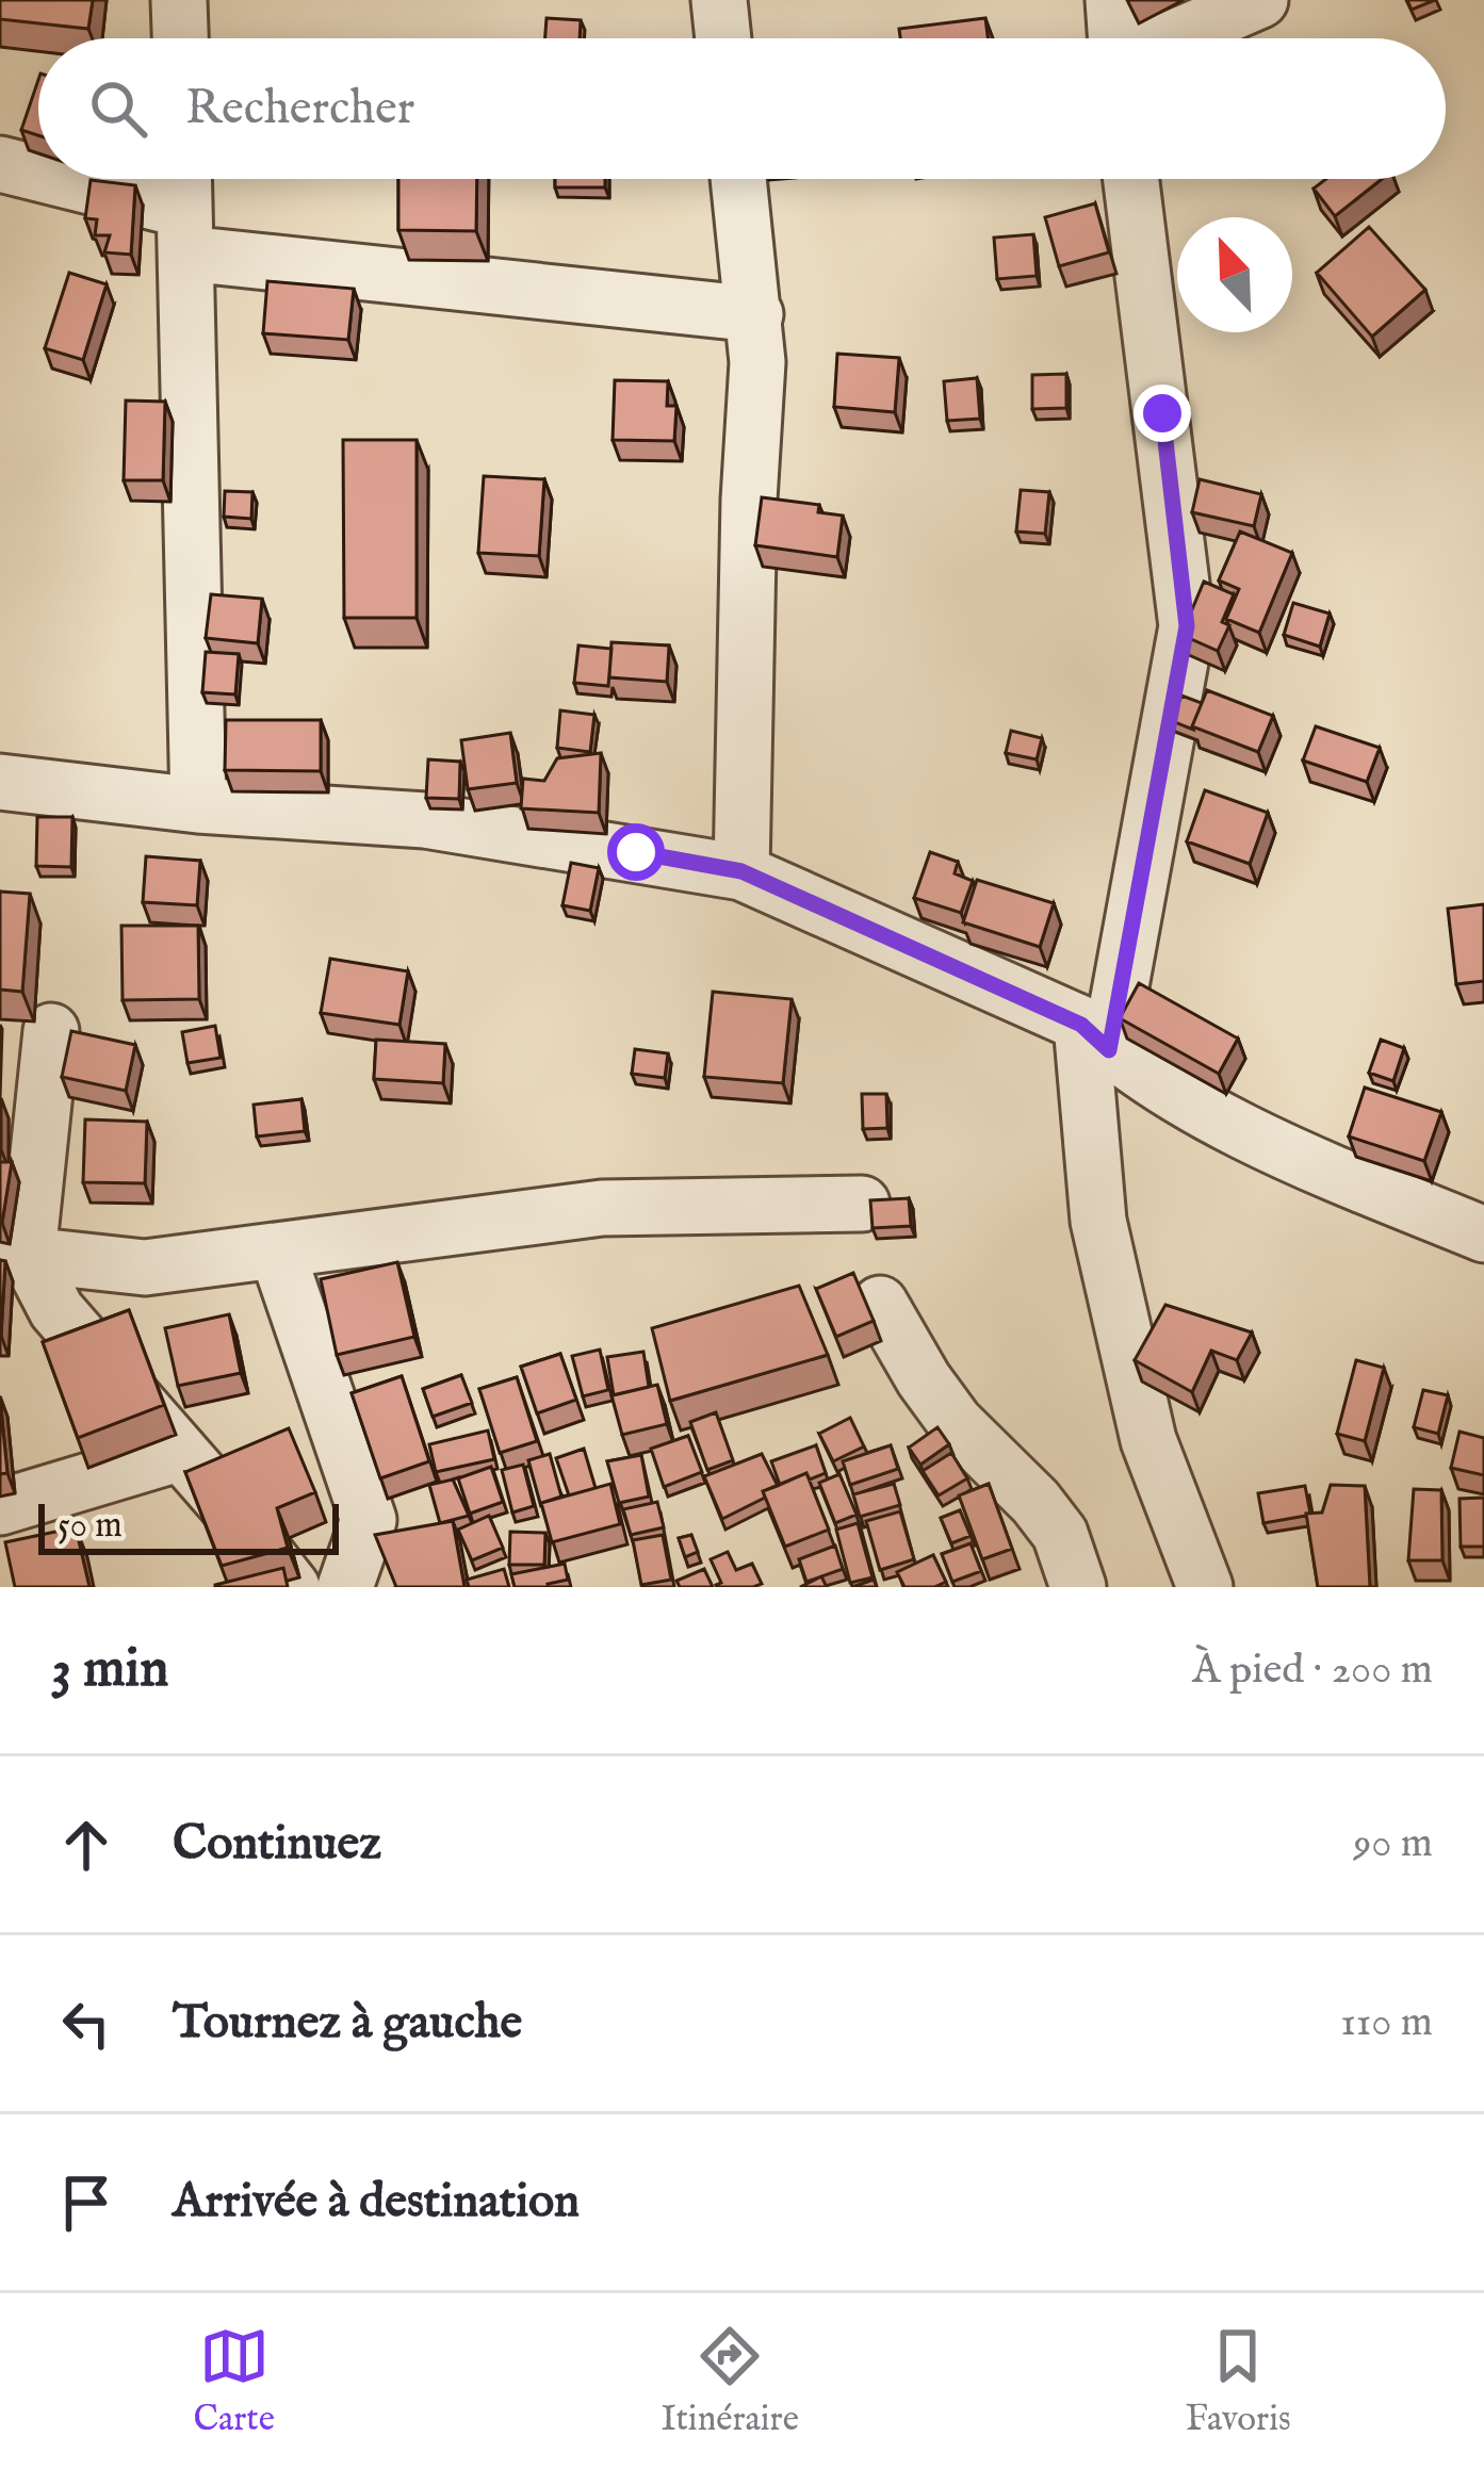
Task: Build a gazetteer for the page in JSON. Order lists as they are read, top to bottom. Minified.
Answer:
{"scale_bar":"50 m","north":"top left","page":{"search":"Rechercher","scale":"50 m","heading":["3 min","À pied · 200 m"],"list":[["Continuez","90 m"],["Tournez à gauche","110 m"],"Arrivée à destination"],"nav":["Carte","Itinéraire","Favoris"]}}
